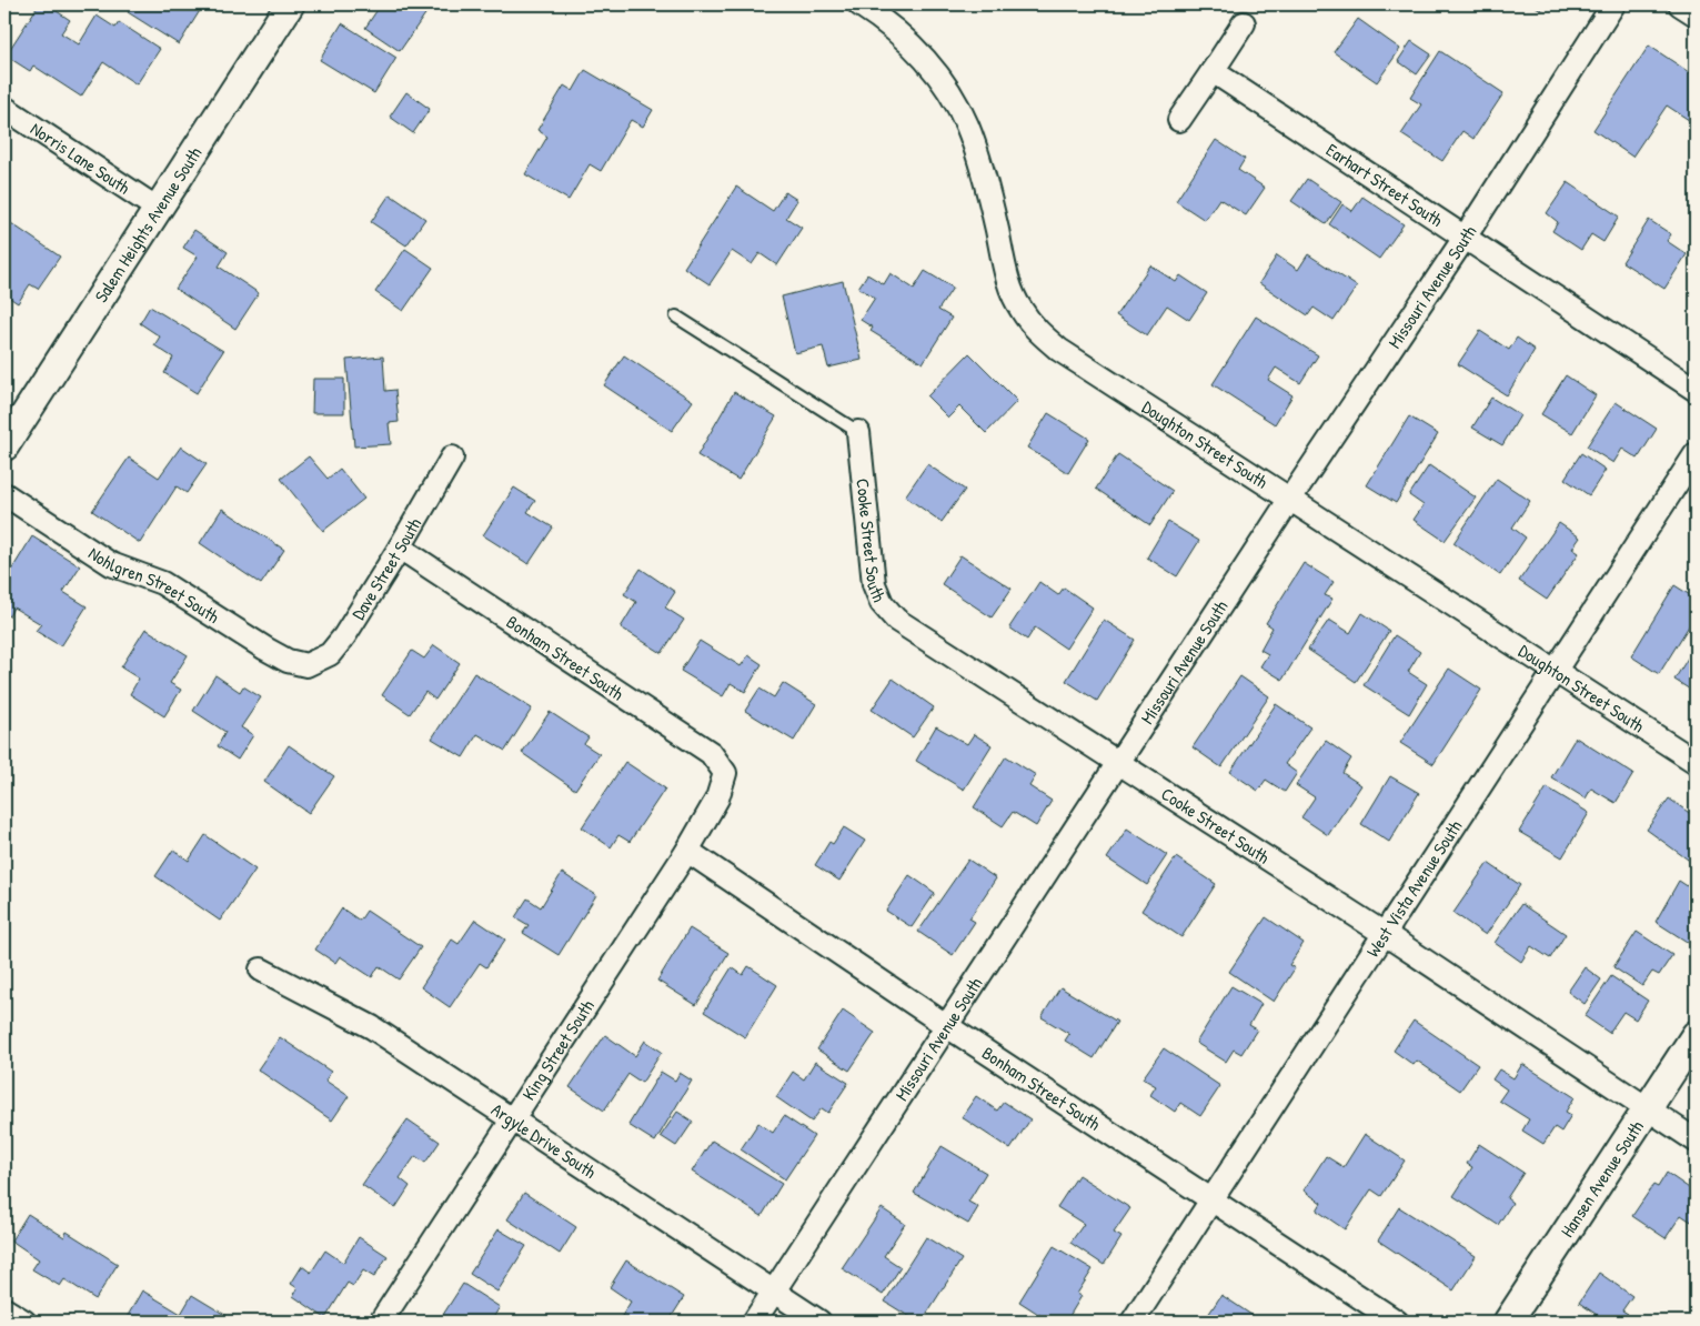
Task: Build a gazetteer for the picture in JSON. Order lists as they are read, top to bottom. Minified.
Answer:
{"streets":{"street":["Norris Lane South","Earhart Street South","Salem Heights Avenue South","Missouri Avenue South","Doughton Street South","Cooke Street South","Dave Street South","Nohlgren Street South","Bonham Street South","West Vista Avenue South","King Street South","Argyle Drive South","Hansen Avenue South"]},"crossings":[["Norris Lane South","Salem Heights Avenue South"],["Earhart Street South","Missouri Avenue South"],["Missouri Avenue South","Doughton Street South"],["Missouri Avenue South","Cooke Street South"],["Missouri Avenue South","Bonham Street South"],["Missouri Avenue South","Argyle Drive South"],["Doughton Street South","West Vista Avenue South"],["Cooke Street South","West Vista Avenue South"],["Cooke Street South","Hansen Avenue South"],["Dave Street South","Nohlgren Street South"],["Dave Street South","Bonham Street South"],["Bonham Street South","West Vista Avenue South"],["Bonham Street South","King Street South"],["King Street South","Argyle Drive South"]]}
